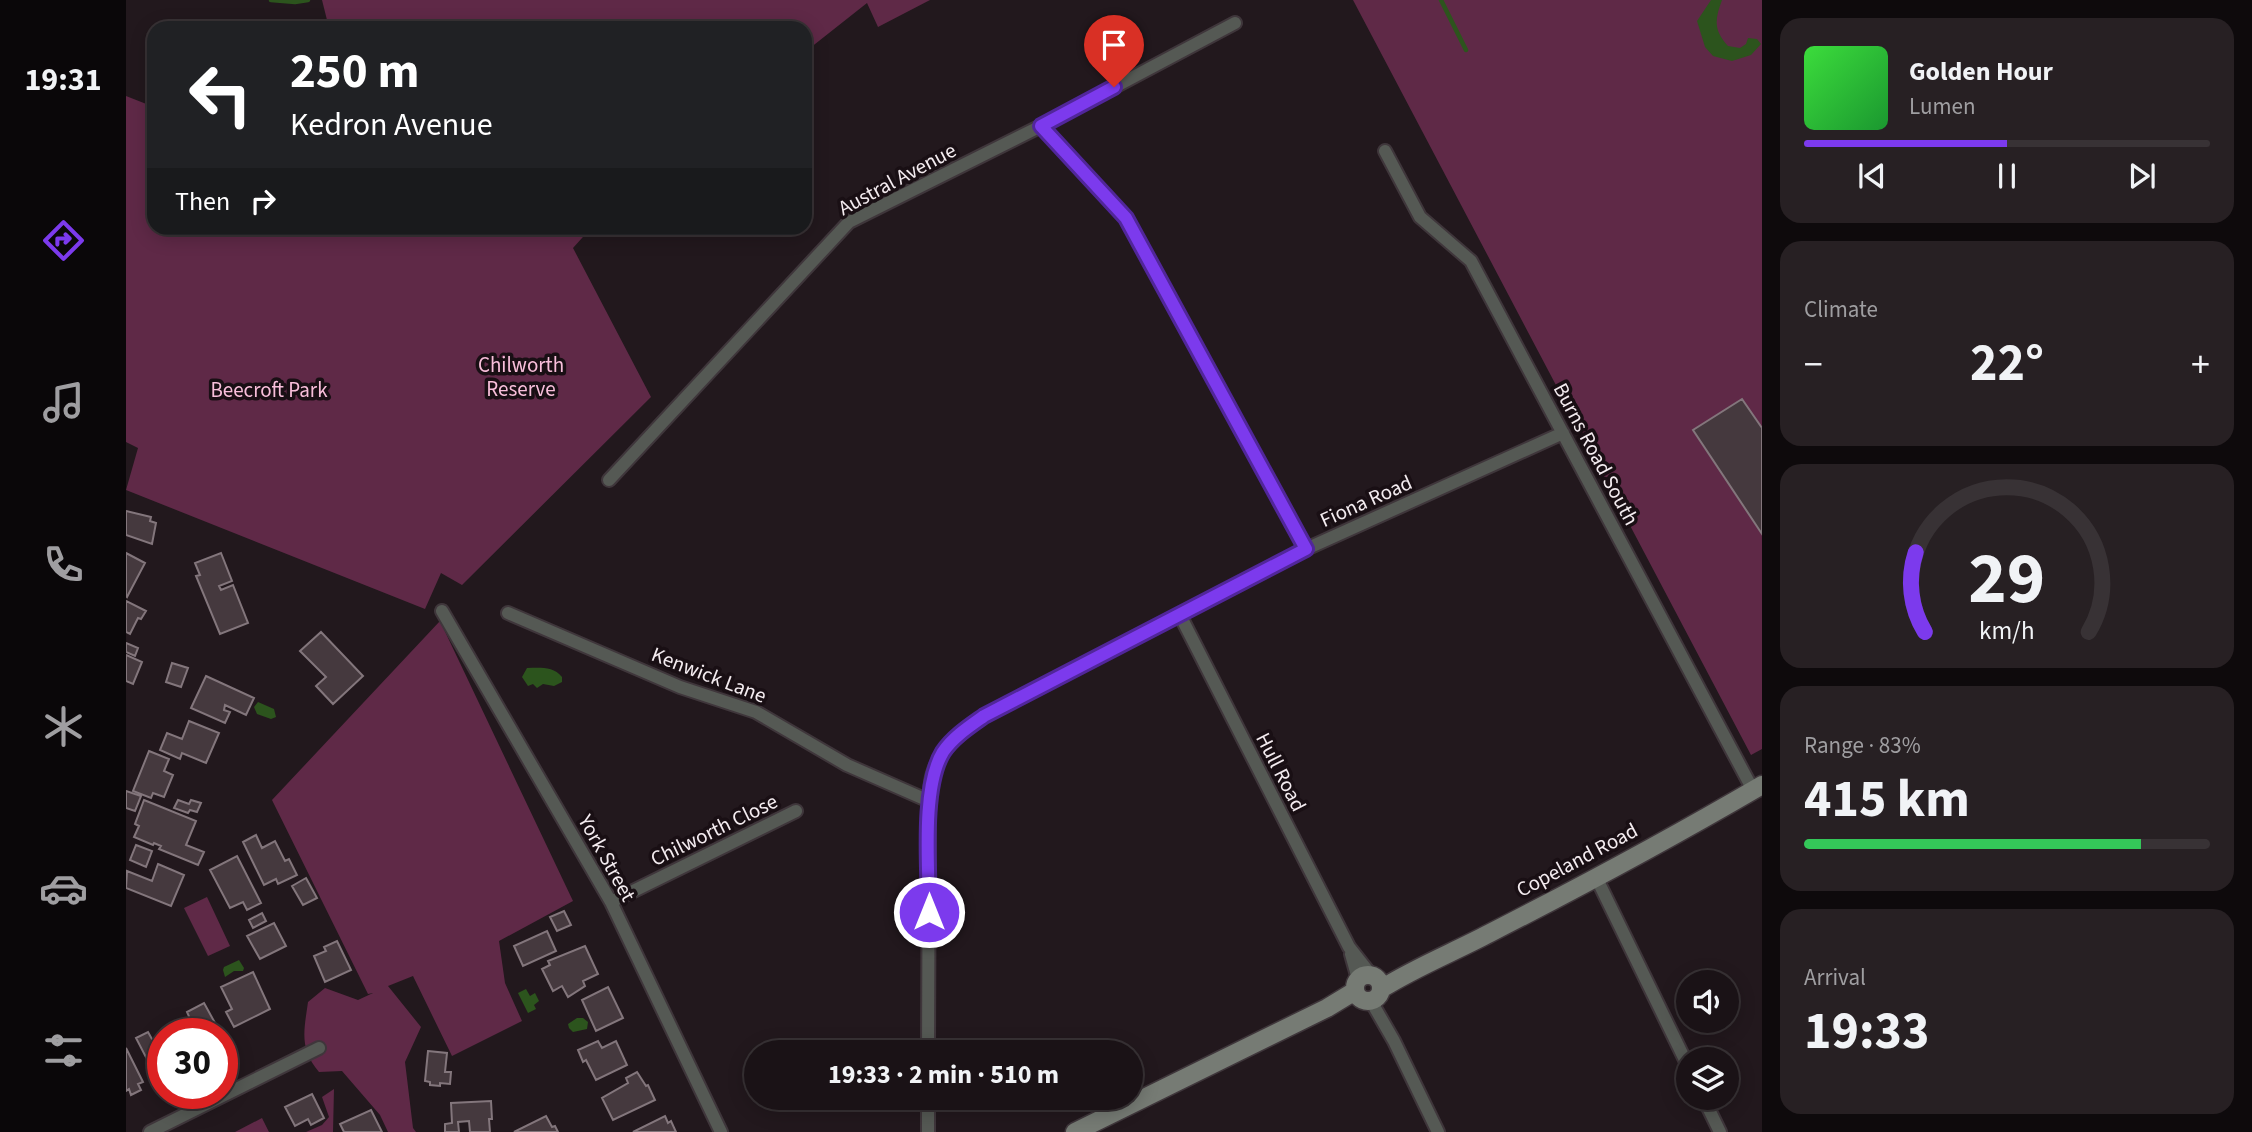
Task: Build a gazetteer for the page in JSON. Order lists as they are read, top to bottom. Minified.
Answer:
{"streets":{"main road":["Copeland Road"],"street":["Austral Avenue","Burns Road South","Fiona Road","Kenwick Lane","Hull Road","Chilworth Close","York Street"]},"crossings":[["Burns Road South","Fiona Road"],["Burns Road South","Copeland Road"],["Fiona Road","Kenwick Lane"],["Fiona Road","Hull Road"],["Hull Road","Copeland Road"],["Chilworth Close","York Street"]],"parks":["Chilworth Reserve","Beecroft Park"],"page":{"tabs":"19:31","turn":["250 m","Kedron Avenue"],"song":["Golden Hour","Lumen"],"then":"Then","tile":["Climate",["Range · 83%","415 km"],["Arrival","19:33"]],"heat":["−","22°","+"],"limit":"30","trip":"19:33 · 2 min · 510 m","gauge":["29","km/h"]}}
